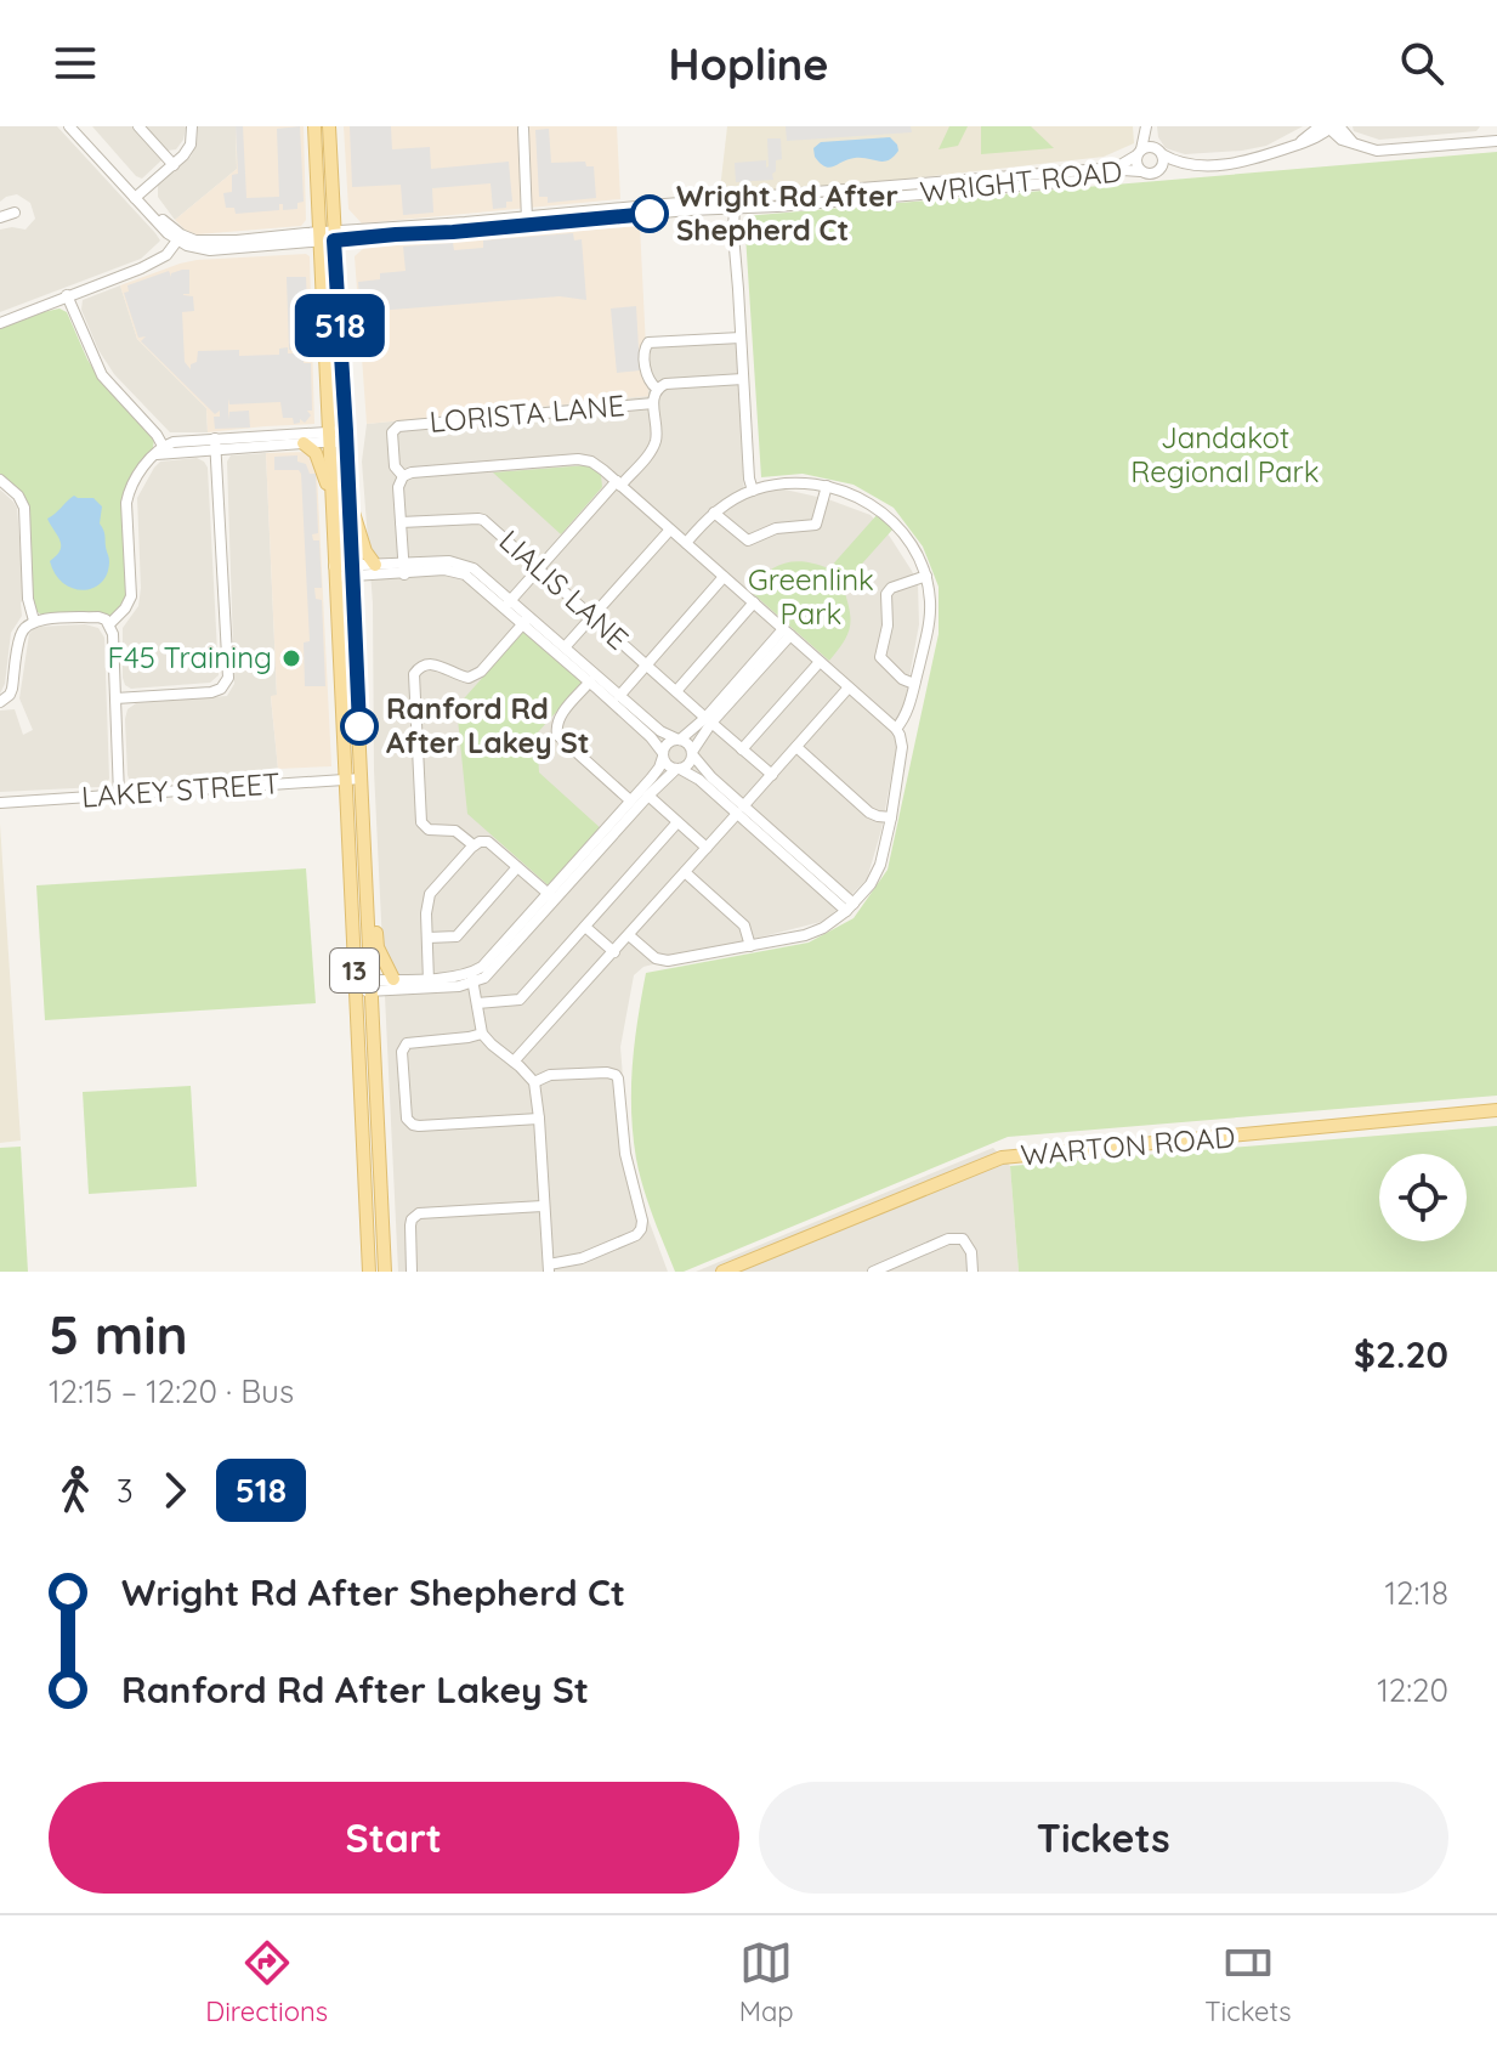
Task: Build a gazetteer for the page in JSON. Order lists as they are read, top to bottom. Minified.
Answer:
{"streets":{"main road":["13","WARTON ROAD"],"street":["WRIGHT ROAD","LORISTA LANE","LIALIS LANE","LAKEY STREET"]},"crossings":[["WRIGHT ROAD","13"],["LAKEY STREET","13"]],"parks":["Jandakot Regional Park","Greenlink Park"],"places":["Wright Rd After Shepherd Ct","F45 Training","Ranford Rd After Lakey St"],"lines":["bus line 518"],"page":{"header":"Hopline","on_map":"518","heading":["5 min","12:15 – 12:20 · Bus","$2.20"],"legs":["3","518"],"list":[{"name":"Wright Rd After Shepherd Ct","value":"12:18"},{"name":"Ranford Rd After Lakey St","value":"12:20"}],"buttons":["Start","Tickets"],"tabs":["Directions","Map","Tickets"]}}
